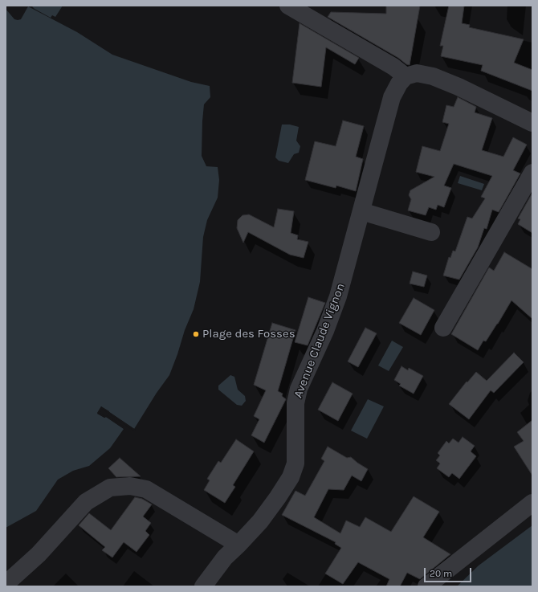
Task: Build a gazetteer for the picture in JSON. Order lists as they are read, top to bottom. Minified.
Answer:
{"streets":{"street":["Avenue Claude Vignon"]},"places":["Plage des Fosses"],"scale_bar":"20 m"}
